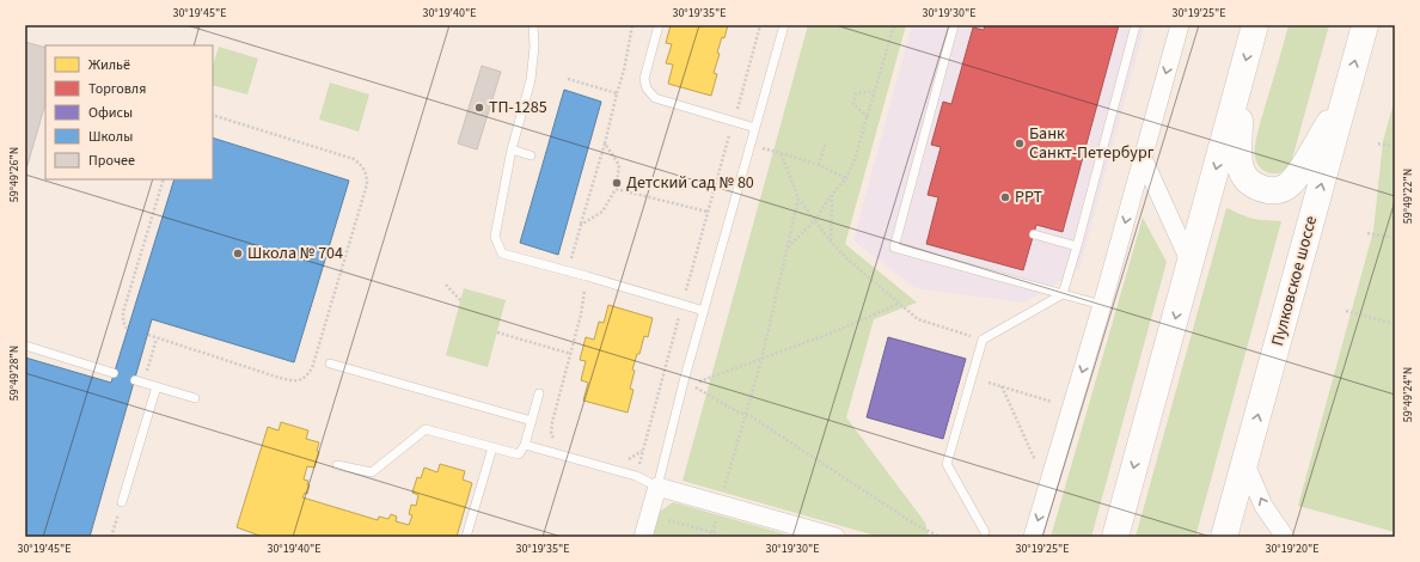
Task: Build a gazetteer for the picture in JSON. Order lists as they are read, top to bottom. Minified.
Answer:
{"streets":{"main road":["Пулковское шоссе"]},"places":["ТП-1285","Банк Санкт-Петербург","Детский сад № 80","РРТ","Школа № 704"],"legend":["Жильё","Торговля","Офисы","Школы","Прочее"],"coordinates":["30°19'45\"E","30°19'40\"E","30°19'35\"E","30°19'30\"E","30°19'25\"E","59°49'26\"N","59°49'22\"N","59°49'28\"N","59°49'24\"N","30°19'20\"E"]}
